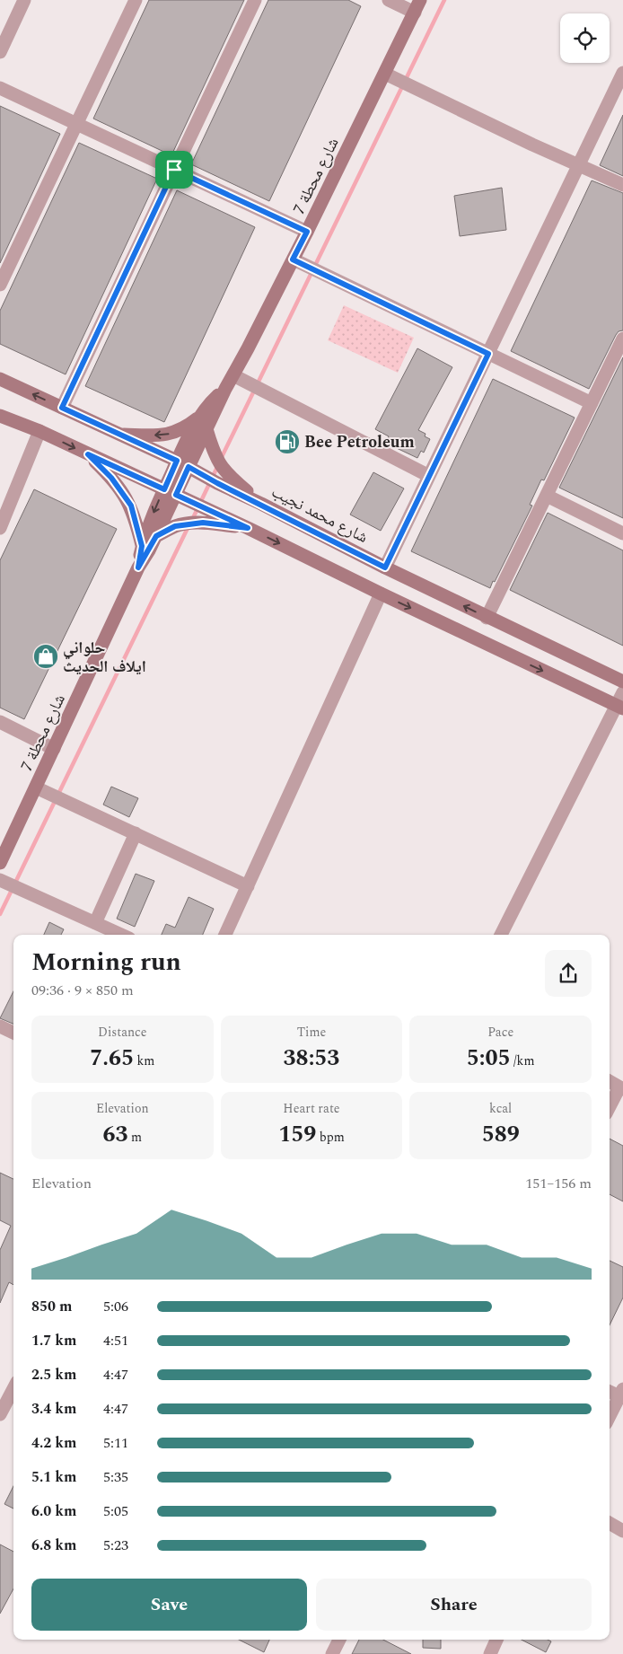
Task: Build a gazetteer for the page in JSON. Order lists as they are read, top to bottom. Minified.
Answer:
{"streets":{"main road":["شارع محطة 7","شارع محمد نجيب"]},"crossings":[["شارع محطة 7","شارع محمد نجيب"]],"places":{"fuel station":["Bee Petroleum"],"shop":["حلواني ايلاف الحديث"]},"page":{"heading":["Morning run","09:36 · 9 × 850 m"],"stats":[["Distance","7.65 km"],["Time","38:53"],["Pace","5:05 /km"],["Elevation","63 m"],["Heart rate","159 bpm"],["kcal","589"]],"chart":["Elevation","151–156 m"],"list":[{"name":"850 m","note":"5:06"},{"name":"1.7 km","note":"4:51"},{"name":"2.5 km","note":"4:47"},{"name":"3.4 km","note":"4:47"},{"name":"4.2 km","note":"5:11"},{"name":"5.1 km","note":"5:35"},{"name":"6.0 km","note":"5:05"},{"name":"6.8 km","note":"5:23"}],"buttons":["Save","Share"]}}
